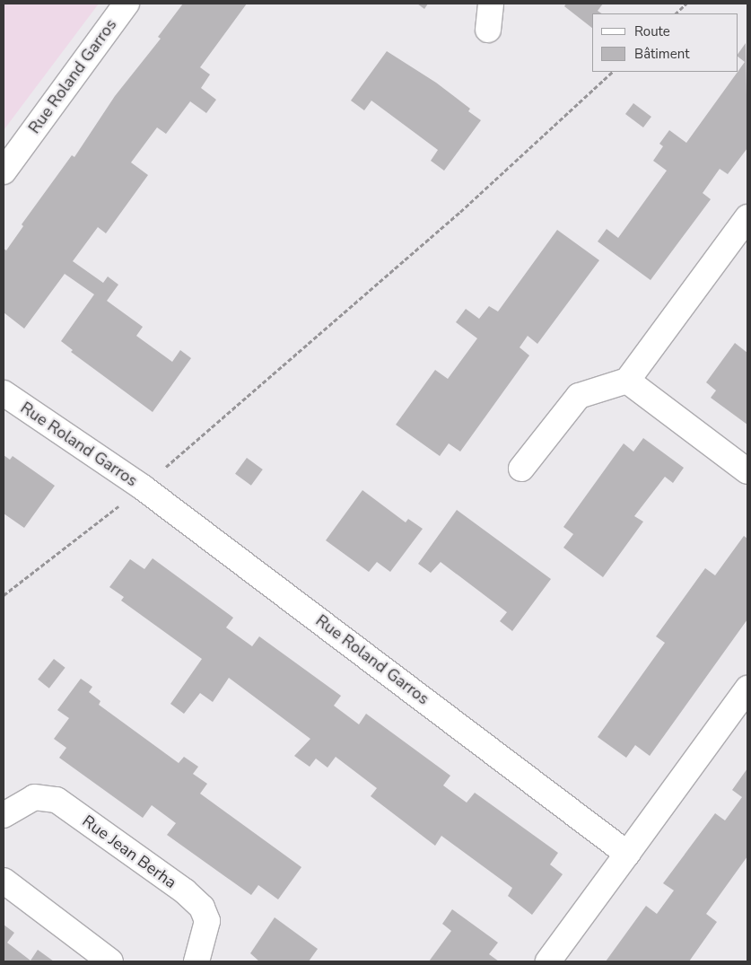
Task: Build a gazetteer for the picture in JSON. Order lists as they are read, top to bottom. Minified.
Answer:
{"streets":{"street":["Rue Roland Garros","Rue Jean Berha"]},"legend":["Route","Bâtiment"]}
